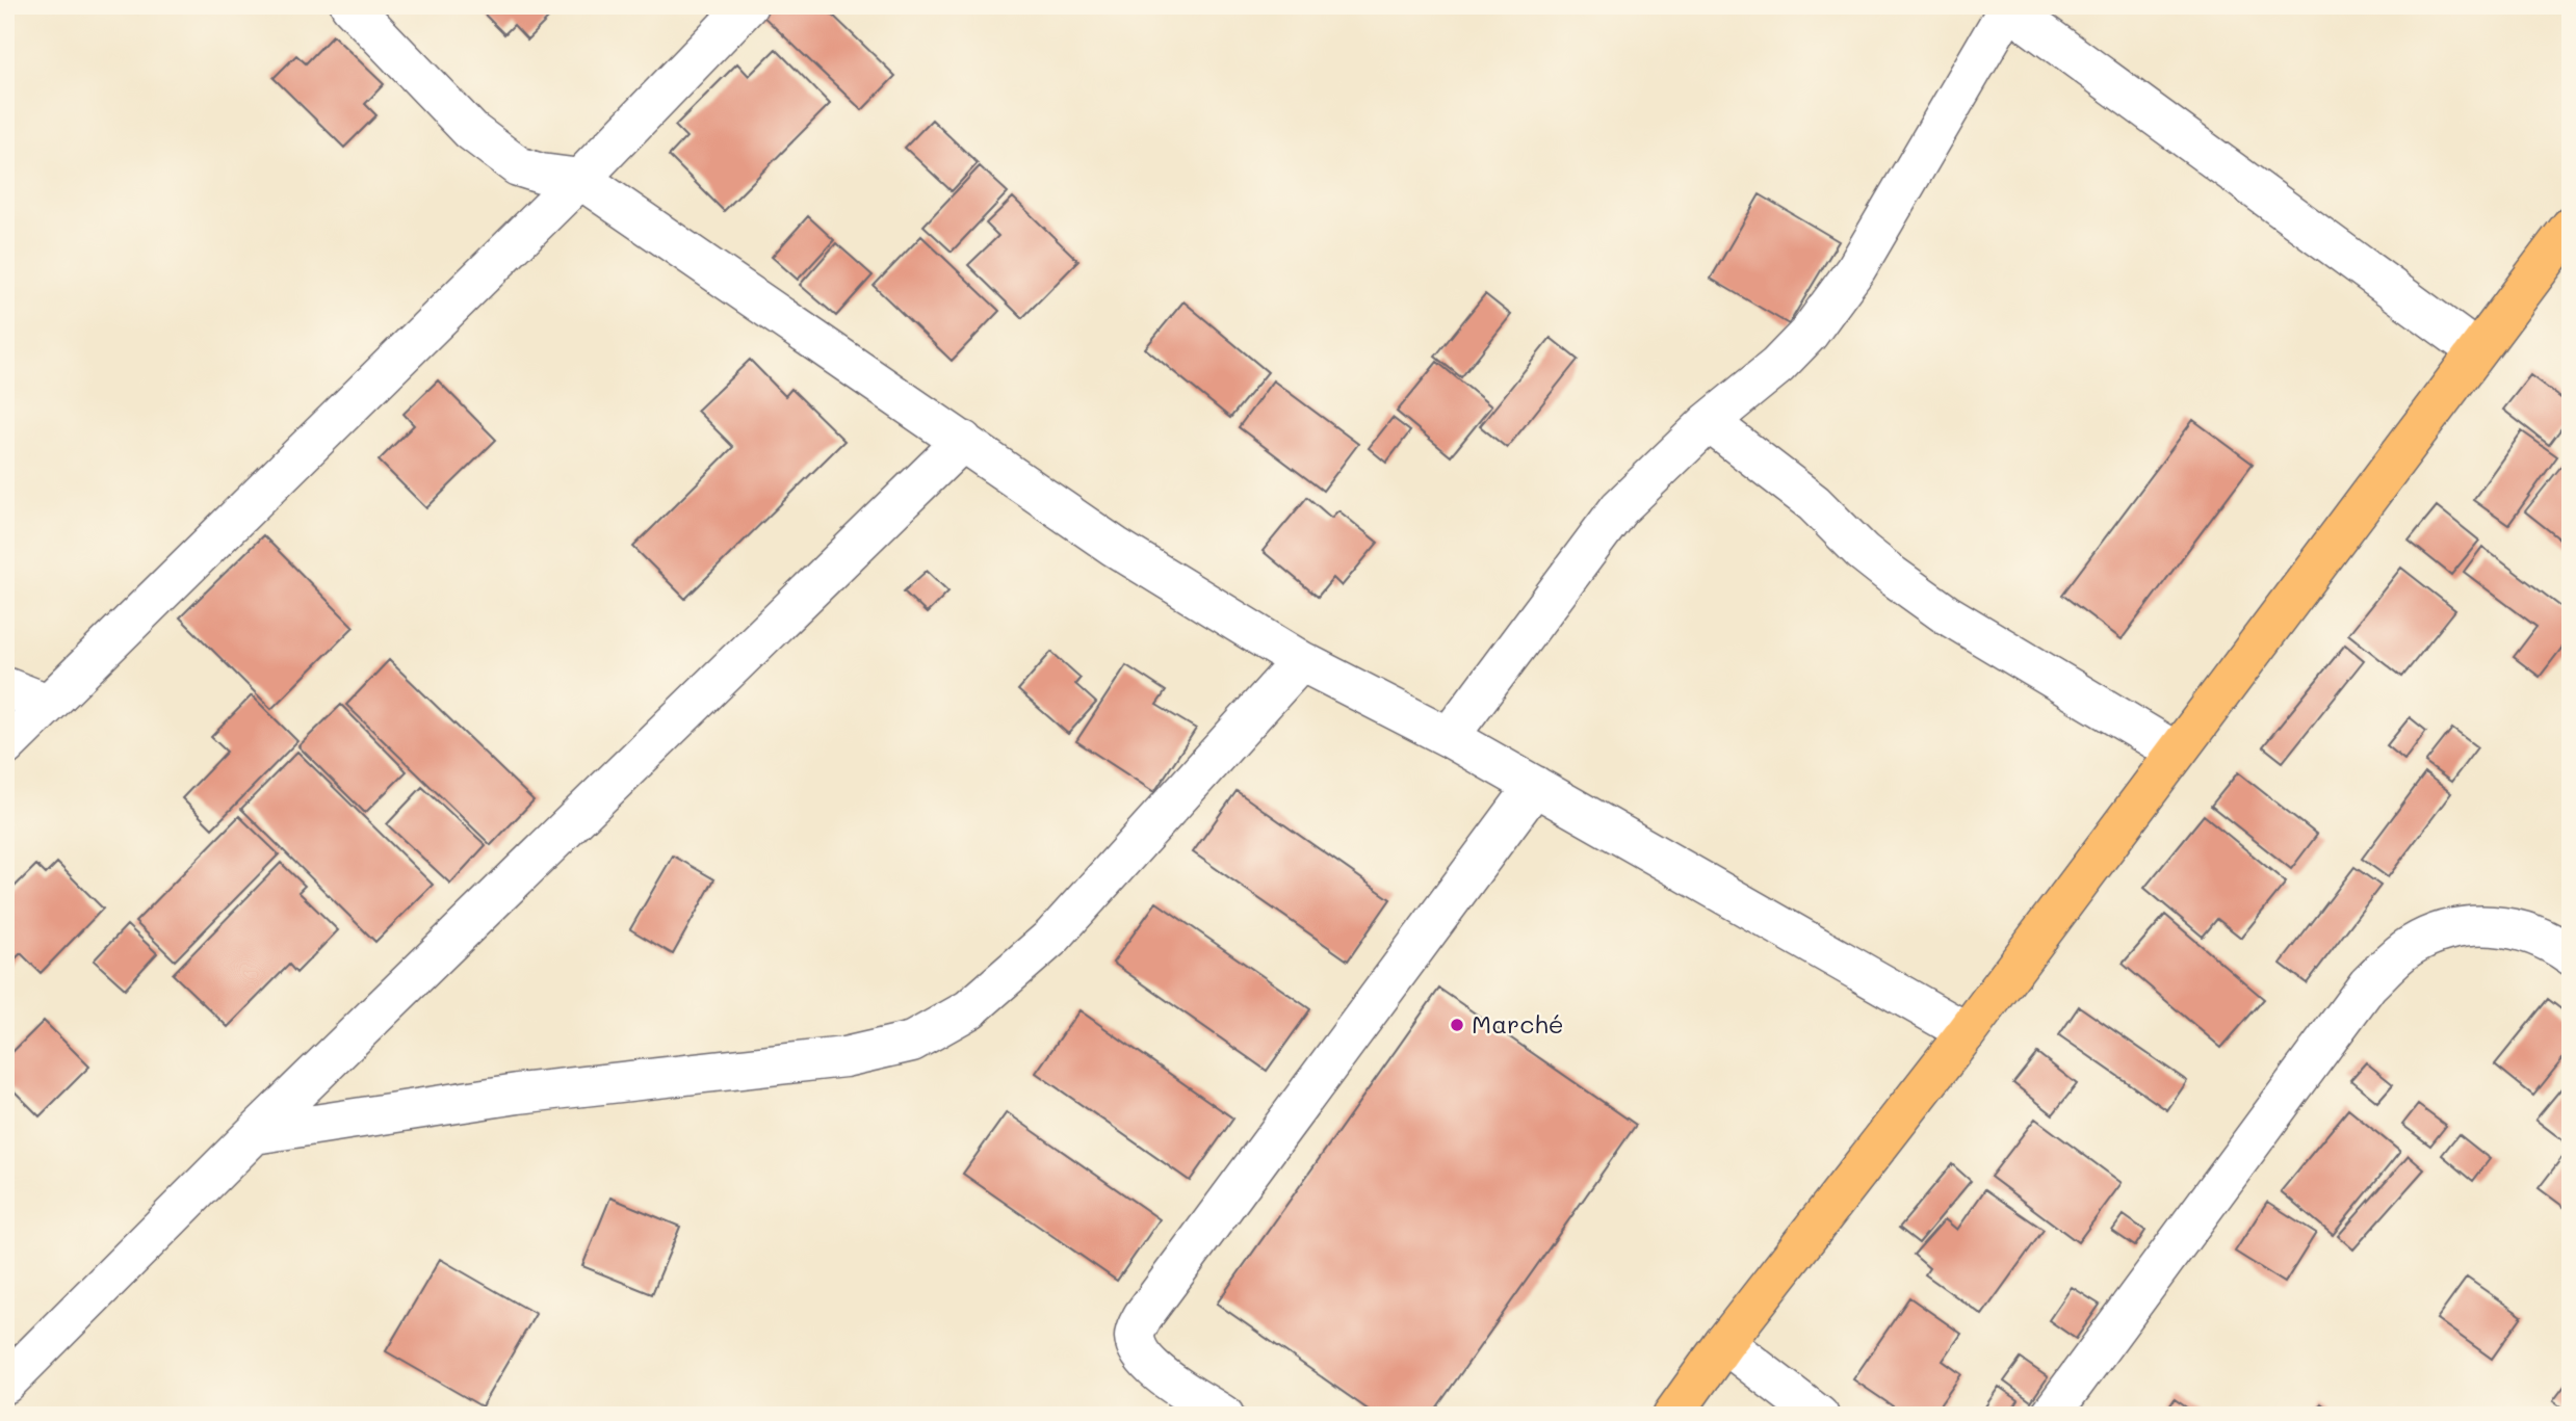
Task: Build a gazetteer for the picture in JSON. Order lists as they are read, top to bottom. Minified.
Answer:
{"places":["Marché"]}
